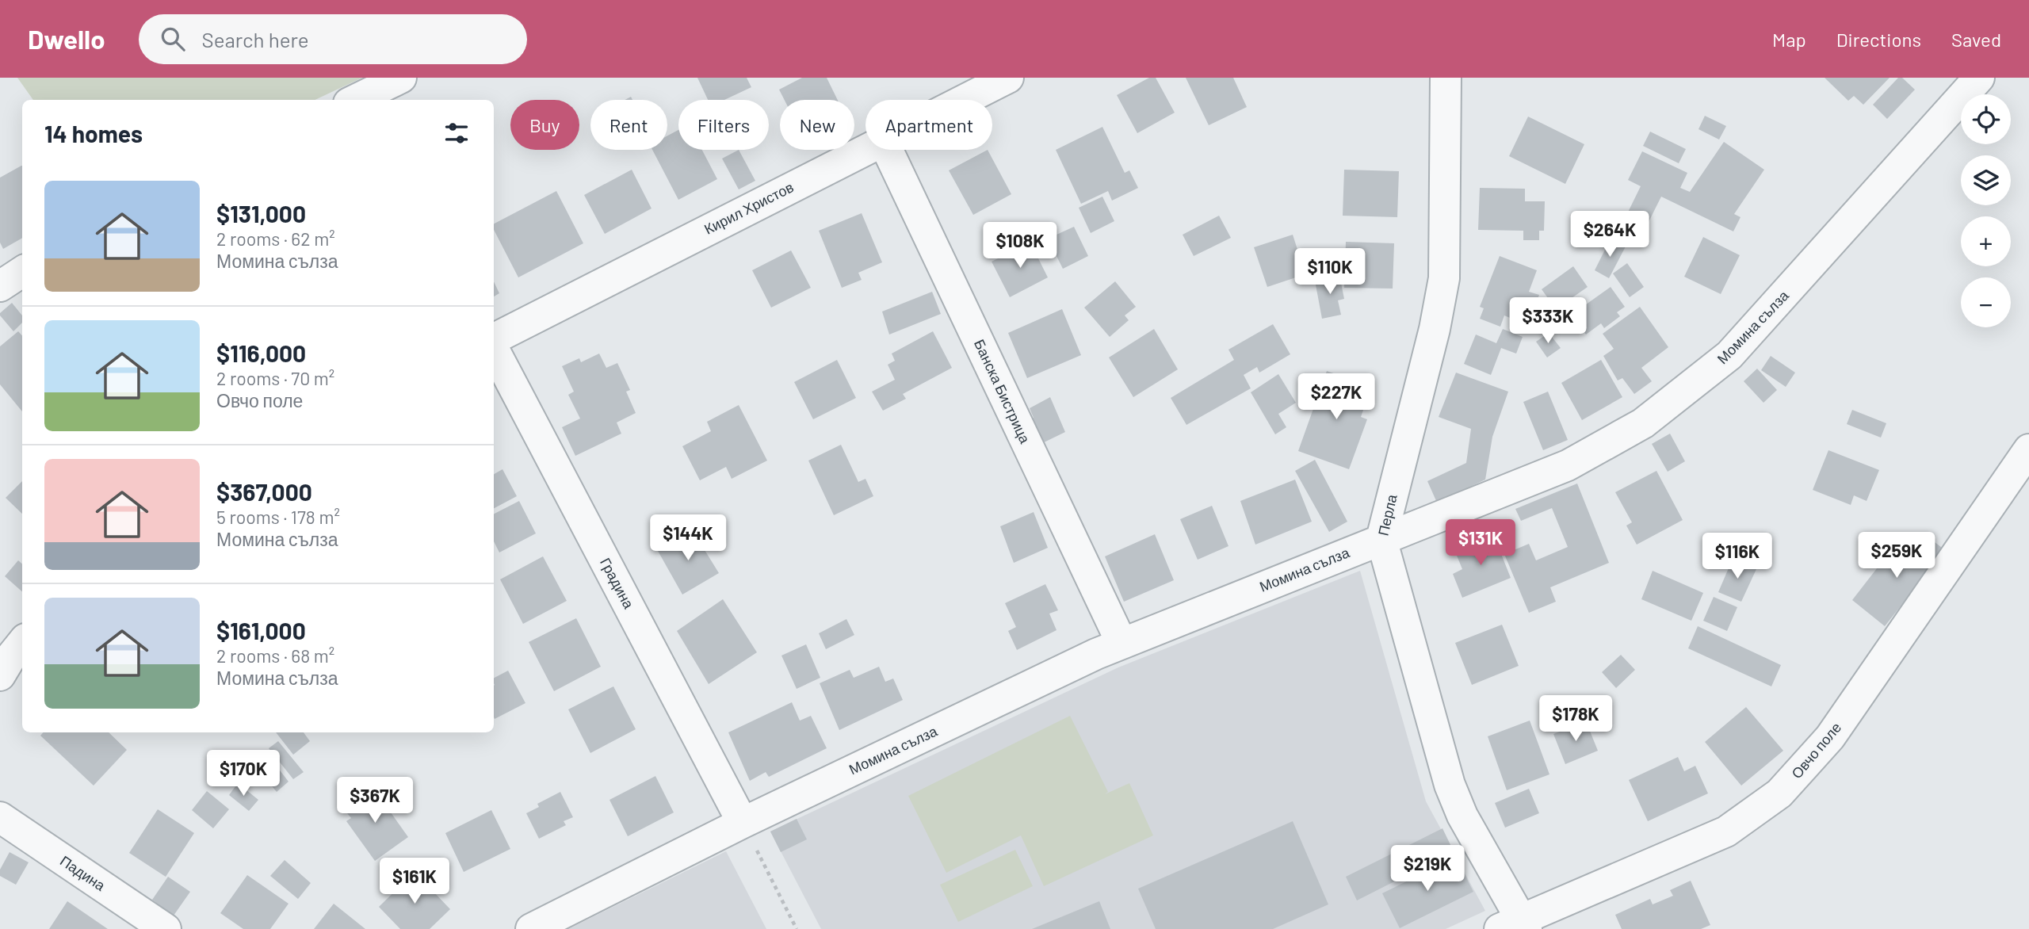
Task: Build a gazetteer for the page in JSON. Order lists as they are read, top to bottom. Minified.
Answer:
{"streets":{"street":["Кирил Христов","Момина сълза","Банска Бистрица","Перла","Градина","Овчо поле","Падина"]},"crossings":[["Момина сълза","Банска Бистрица"],["Момина сълза","Перла"],["Момина сълза","Градина"],["Перла","Овчо поле"]],"page":{"header":"Dwello","search":"Search here","nav":["Map","Directions","Saved"],"map_buttons":["+","−"],"chip":["Buy","Rent","Filters","New","Apartment"],"heading":"14 homes","list":[{"name":"$131,000","note":"2 rooms · 62 m² · Момина сълза"},{"name":"$116,000","note":"2 rooms · 70 m² · Овчо поле"},{"name":"$367,000","note":"5 rooms · 178 m² · Момина сълза"},{"name":"$161,000","note":"2 rooms · 68 m² · Момина сълза"}],"price":["$264K","$108K","$110K","$333K","$227K","$144K","$131K","$259K","$116K","$178K","$170K","$367K","$219K","$161K"]}}
